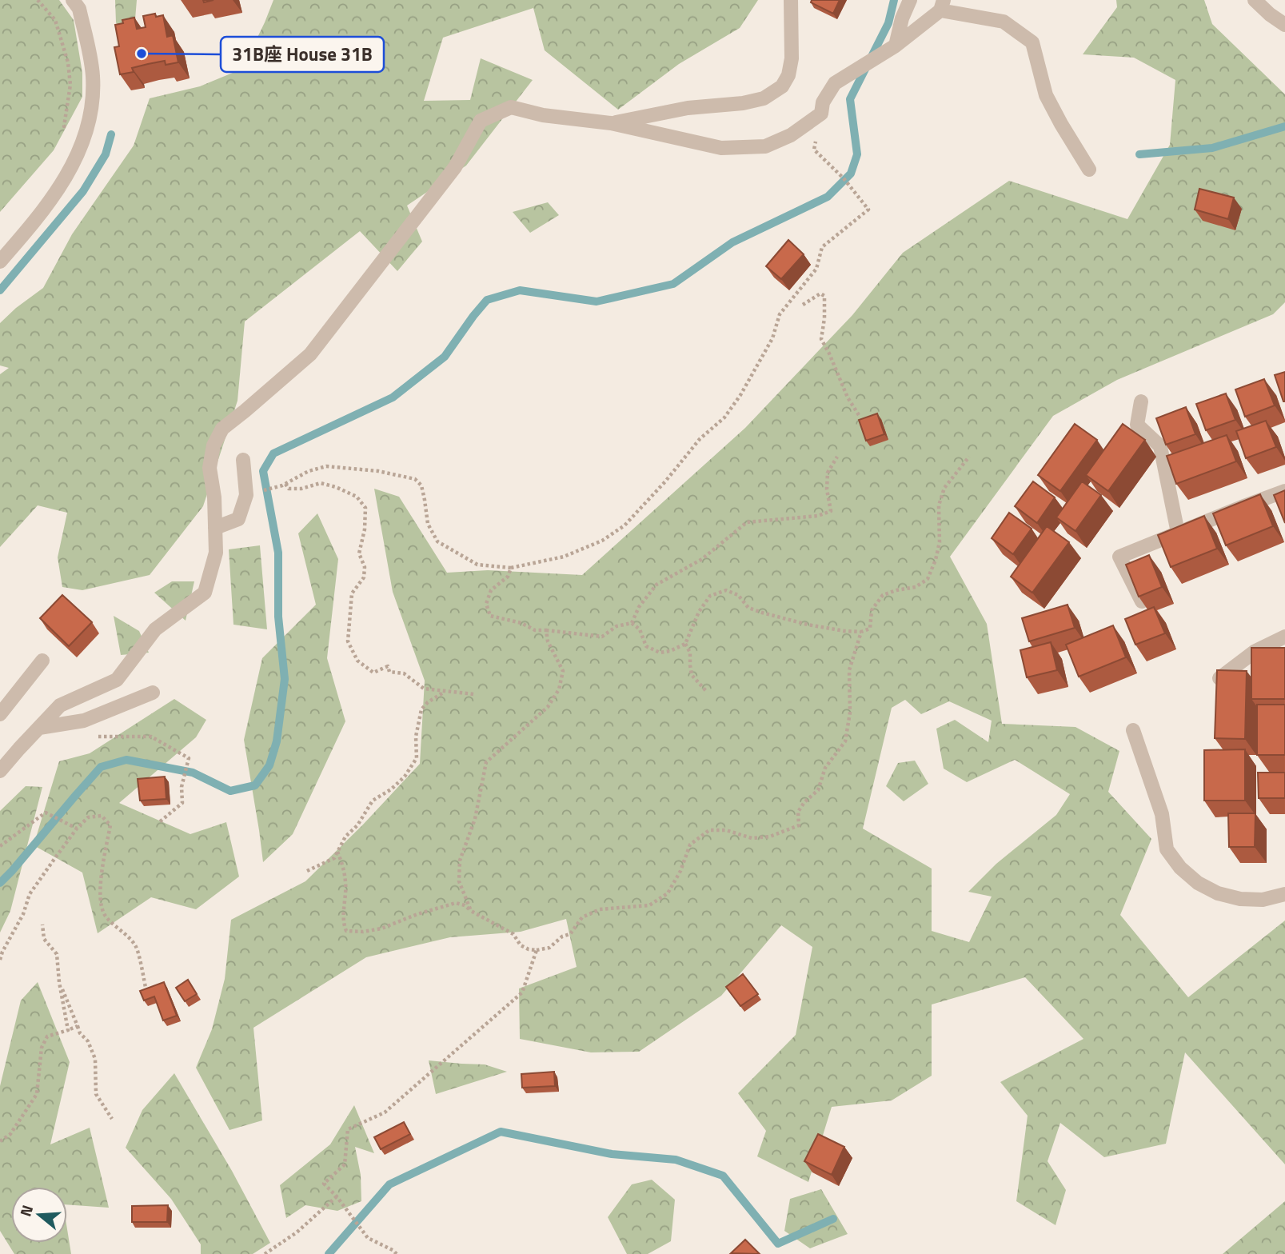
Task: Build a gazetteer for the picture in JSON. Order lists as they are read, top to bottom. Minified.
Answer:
{"places":["31B座 House 31B"],"north":"left"}
